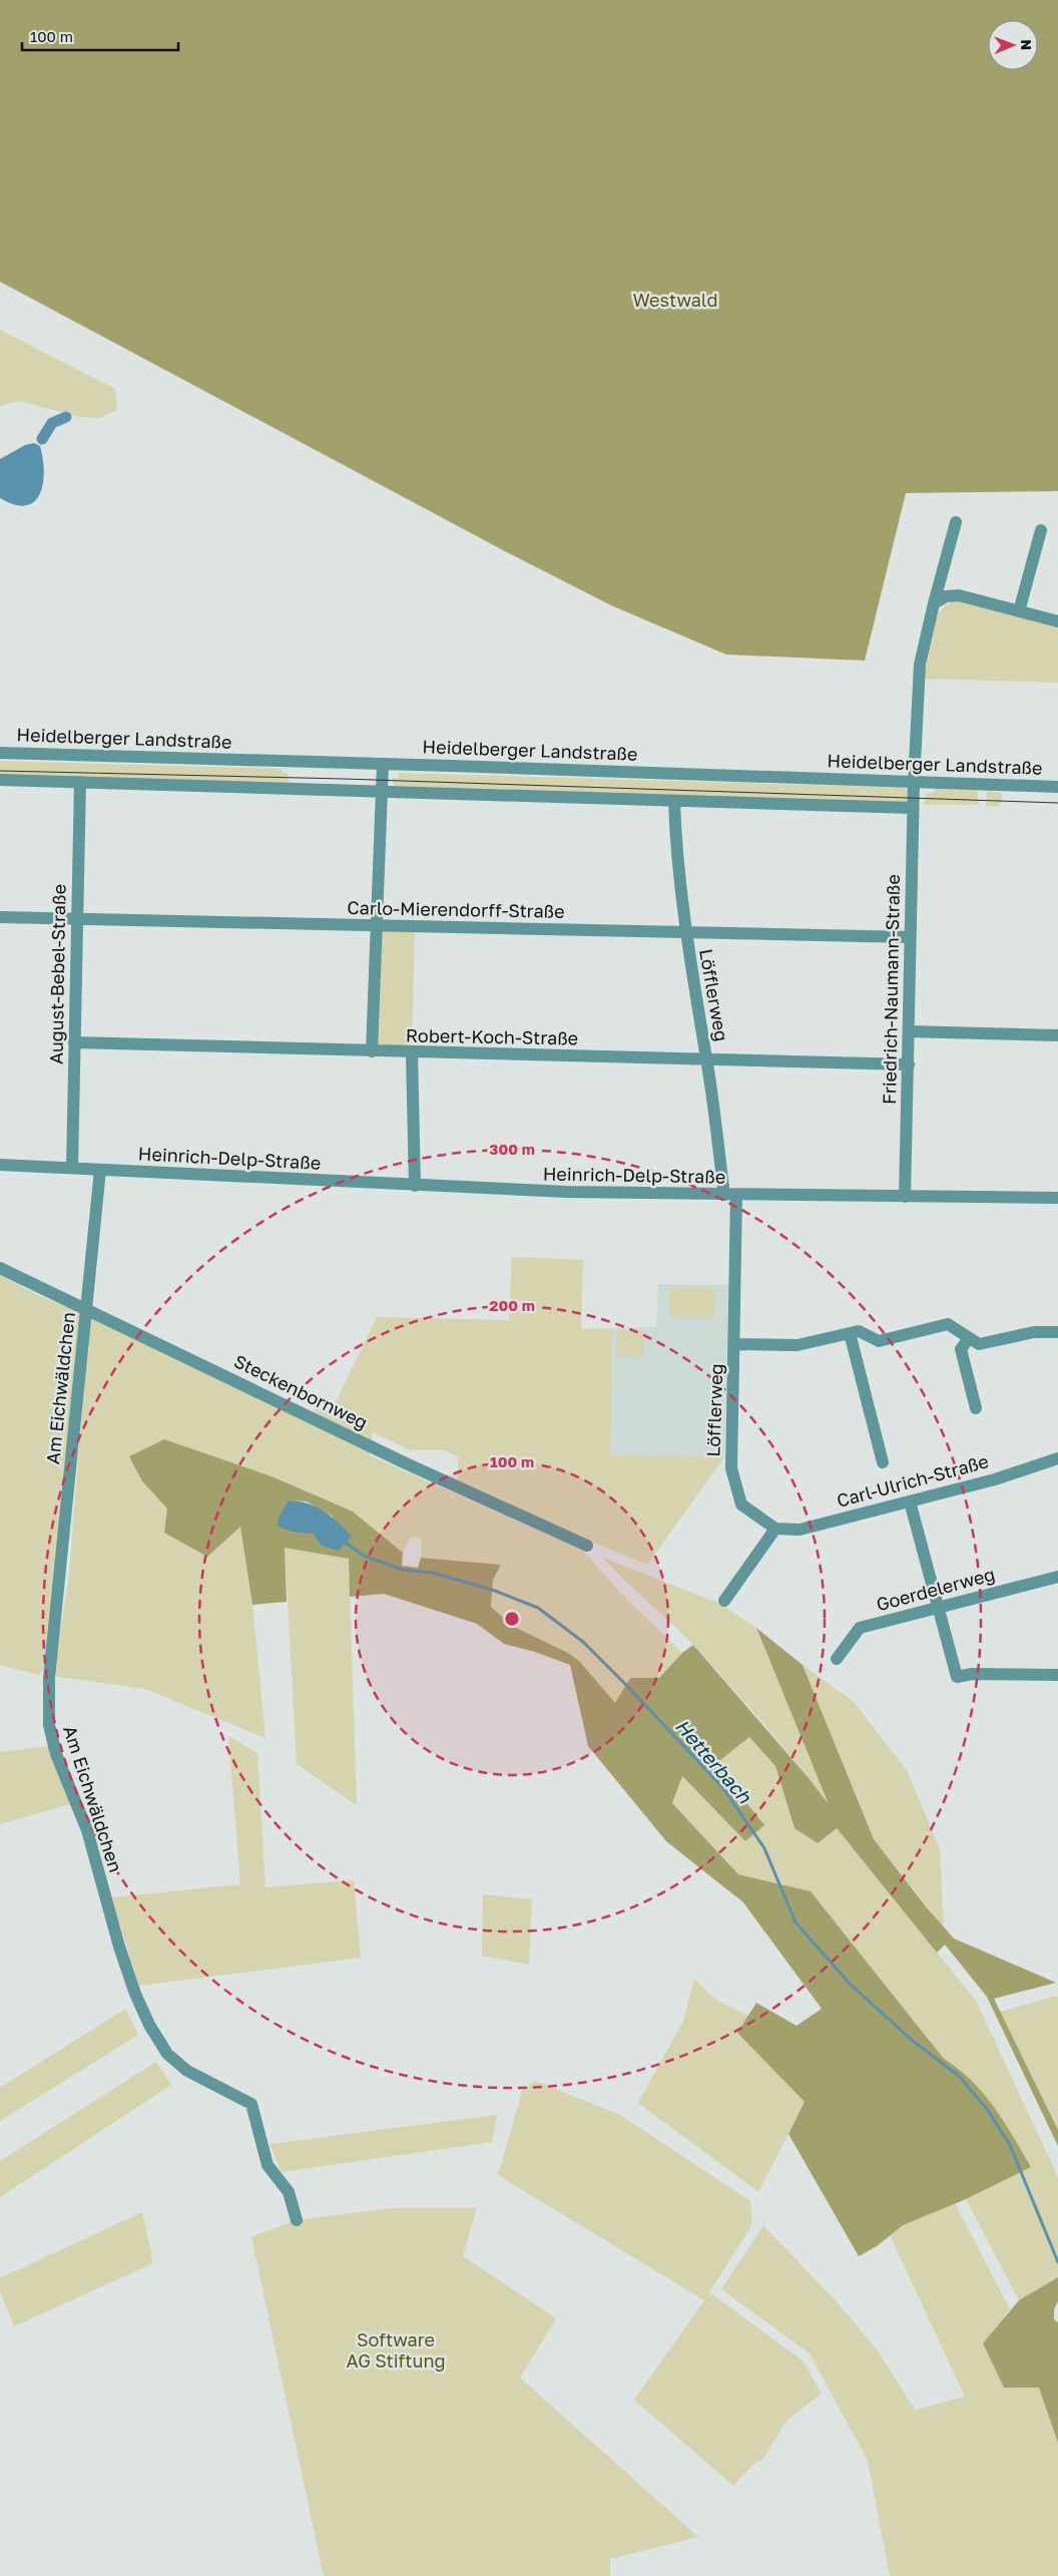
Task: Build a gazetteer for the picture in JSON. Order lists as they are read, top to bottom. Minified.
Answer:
{"streets":{"street":["Heidelberger Landstraße","Carlo-Mierendorff-Straße","August-Bebel-Straße","Friedrich-Naumann-Straße","Löfflerweg","Robert-Koch-Straße","Heinrich-Delp-Straße","Am Eichwäldchen","Steckenbornweg","Carl-Ulrich-Straße","Goerdelerweg"]},"crossings":[["Heidelberger Landstraße","Friedrich-Naumann-Straße"],["Carlo-Mierendorff-Straße","August-Bebel-Straße"],["Carlo-Mierendorff-Straße","Friedrich-Naumann-Straße"],["Carlo-Mierendorff-Straße","Löfflerweg"],["August-Bebel-Straße","Robert-Koch-Straße"],["August-Bebel-Straße","Heinrich-Delp-Straße"],["Friedrich-Naumann-Straße","Robert-Koch-Straße"],["Friedrich-Naumann-Straße","Heinrich-Delp-Straße"],["Löfflerweg","Robert-Koch-Straße"],["Löfflerweg","Heinrich-Delp-Straße"],["Löfflerweg","Carl-Ulrich-Straße"],["Heinrich-Delp-Straße","Am Eichwäldchen"],["Am Eichwäldchen","Steckenbornweg"]],"water":["Hetterbach"],"parks":["Westwald","Software AG Stiftung"],"scale_bar":"100 m","north":"right","rings":["300 m","200 m","100 m"]}
